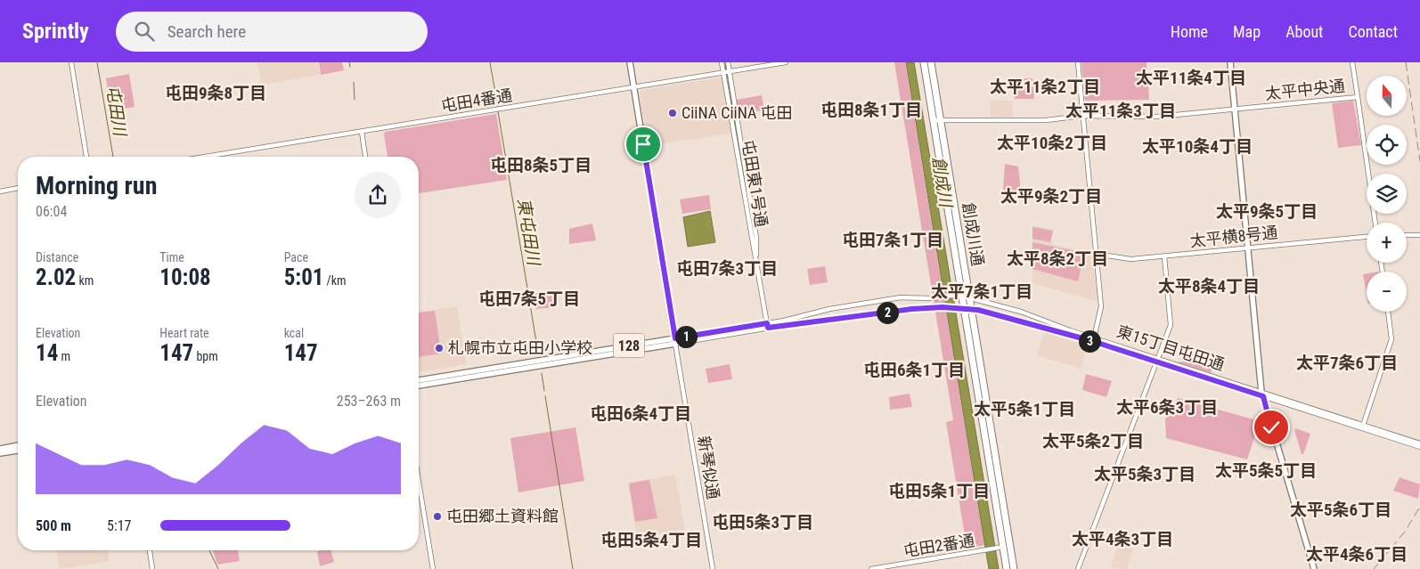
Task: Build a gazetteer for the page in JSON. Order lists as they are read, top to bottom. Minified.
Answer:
{"streets":{"highway":["創成川通"],"main road":["128"],"street":["太平中央通","屯田4番通","屯田東1号通","太平横8号通","東15丁目屯田通","新琴似通","屯田2番通"]},"crossings":[["太平中央通","創成川通"],["屯田4番通","屯田東1号通"],["屯田東1号通","東15丁目屯田通"],["創成川通","東15丁目屯田通"],["創成川通","屯田2番通"],["128","東15丁目屯田通"],["128","新琴似通"],["東15丁目屯田通","新琴似通"]],"districts":["太平11条4丁目","太平11条2丁目","屯田9条8丁目","屯田8条1丁目","太平11条3丁目","太平10条2丁目","太平10条4丁目","屯田8条5丁目","太平9条2丁目","太平9条5丁目","屯田7条1丁目","太平8条2丁目","屯田7条3丁目","太平8条4丁目","太平7条1丁目","屯田7条5丁目","太平7条6丁目","屯田6条1丁目","太平6条3丁目","太平5条1丁目","屯田6条4丁目","太平5条2丁目","太平5条5丁目","太平5条3丁目","屯田5条1丁目","太平5条6丁目","屯田5条3丁目","太平4条3丁目","屯田5条4丁目","太平4条6丁目"],"water":["屯田川","創成川","東屯田川"],"places":["CiiNA CiiNA 屯田","札幌市立屯田小学校","屯田郷土資料館"],"north":"top","page":{"header":"Sprintly","search":"Search here","nav":["Home","Map","About","Contact"],"map_buttons":["+","−"],"heading":["Morning run","06:04"],"stats":[["Distance","2.02 km"],["Time","10:08"],["Pace","5:01 /km"],["Elevation","14 m"],["Heart rate","147 bpm"],["kcal","147"]],"pins":["2","1","3"],"chart":["Elevation","253–263 m"],"list":[{"name":"500 m","note":"5:17"}]}}
